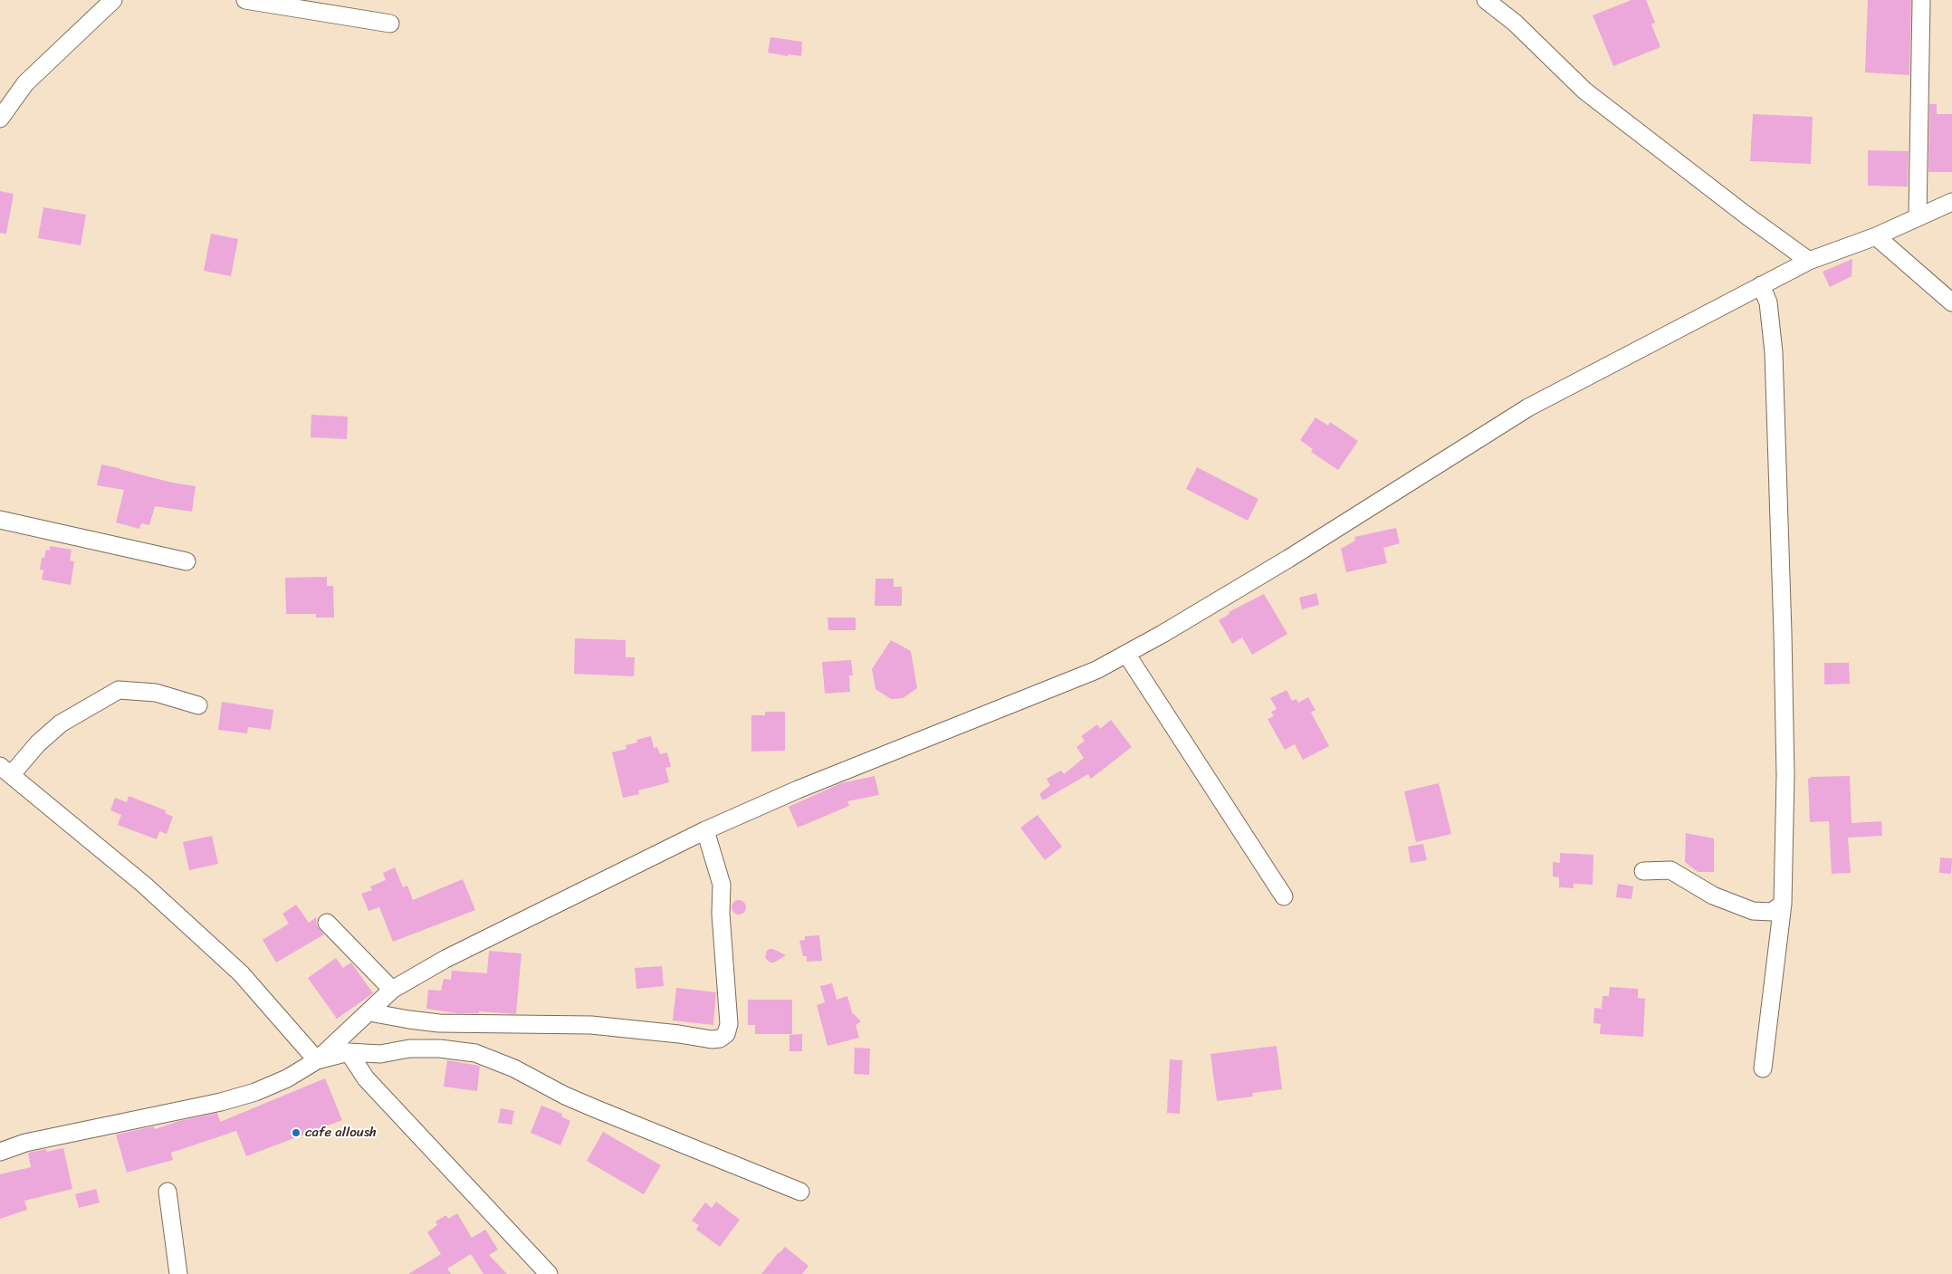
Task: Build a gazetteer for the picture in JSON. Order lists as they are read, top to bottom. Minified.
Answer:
{"places":["cafe alloush"]}
